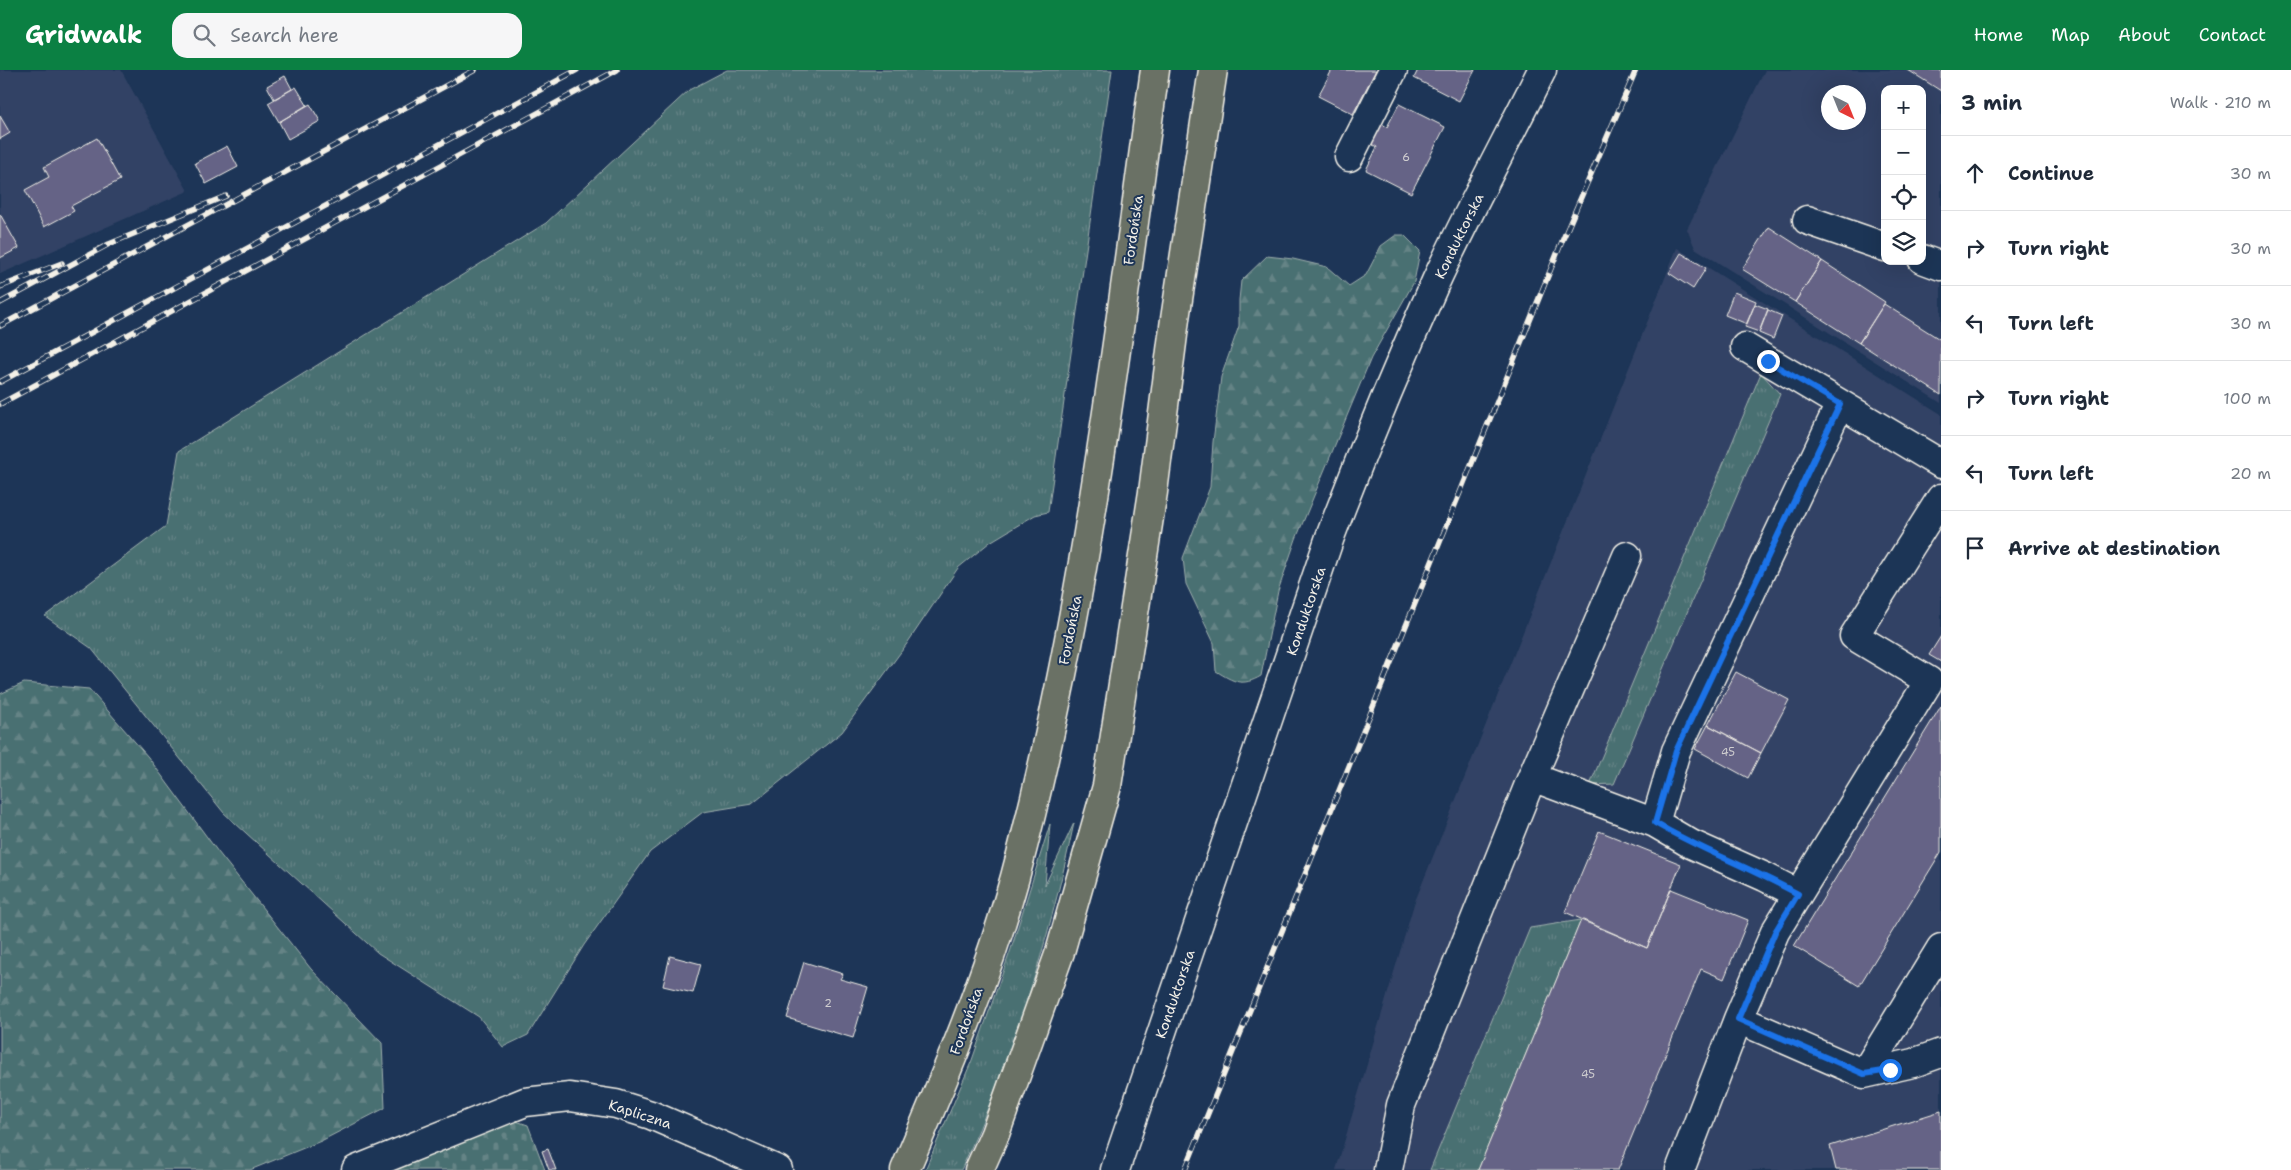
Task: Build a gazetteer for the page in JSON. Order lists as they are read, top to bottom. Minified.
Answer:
{"streets":{"main road":["Fordońska"],"street":["Konduktorska","Kapliczna"]},"house_numbers":["6","45","2","45"],"north":"bottom right","page":{"header":"Gridwalk","search":"Search here","nav":["Home","Map","About","Contact"],"heading":["3 min","Walk · 210 m"],"map_buttons":["+","−"],"list":[["Continue","30 m"],["Turn right","30 m"],["Turn left","30 m"],["Turn right","100 m"],["Turn left","20 m"],"Arrive at destination"]}}
